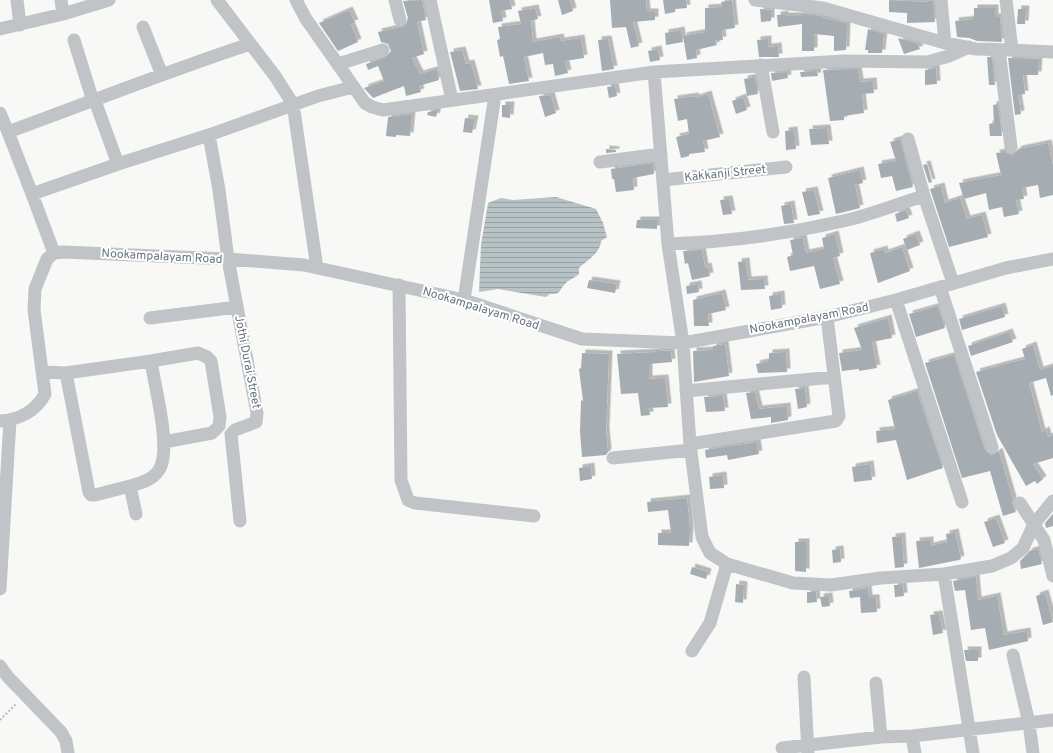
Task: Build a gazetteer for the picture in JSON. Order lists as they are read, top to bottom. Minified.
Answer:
{"streets":{"street":["Kakkanji Street","Nookampalayam Road","Jothi Durai Street"]},"crossings":[["Nookampalayam Road","Jothi Durai Street"]]}
